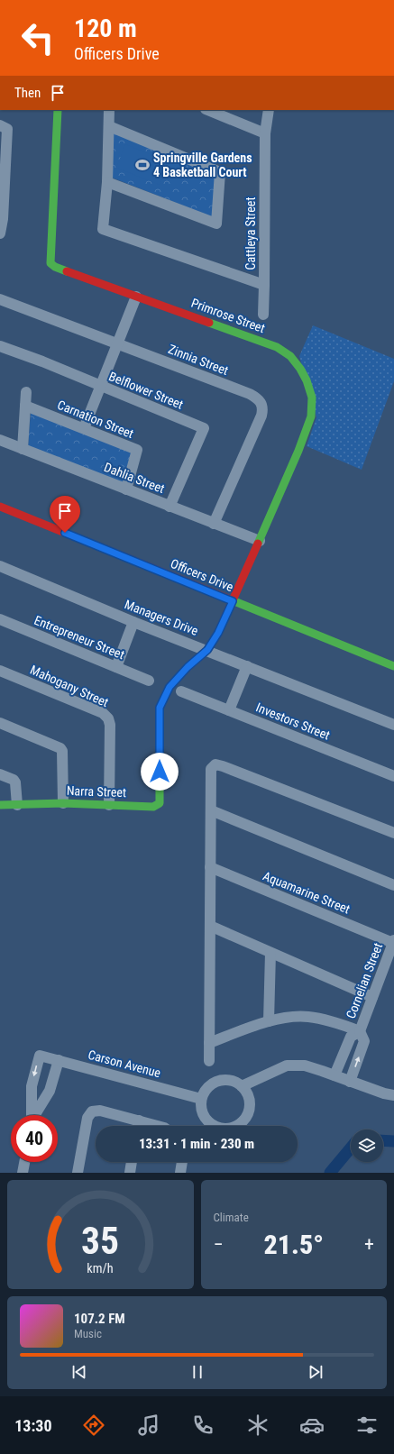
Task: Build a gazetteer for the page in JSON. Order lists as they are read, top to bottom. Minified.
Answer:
{"streets":{"street":["Cattleya Street","Primrose Street","Zinnia Street","Belflower Street","Carnation Street","Dahlia Street","Officers Drive","Managers Drive","Entrepreneur Street","Mahogany Street","Investors Street","Narra Street","Aquamarine Street","Cornelian Street","Carson Avenue"]},"crossings":[["Primrose Street","Dahlia Street"],["Primrose Street","Officers Drive"],["Primrose Street","Narra Street"],["Zinnia Street","Dahlia Street"],["Belflower Street","Dahlia Street"],["Carnation Street","Dahlia Street"],["Officers Drive","Narra Street"],["Managers Drive","Narra Street"],["Mahogany Street","Narra Street"],["Aquamarine Street","Cornelian Street"]],"places":{"sports":["Springville Gardens 4 Basketball Court"]},"page":{"turn":["120 m","Officers Drive"],"then":"Then","limit":"40","trip":"13:31 · 1 min · 230 m","tile":"Climate","heat":["−","21.5°","+"],"song":["107.2 FM","Music"],"tabs":"13:30","gauge":["35","km/h"]}}
